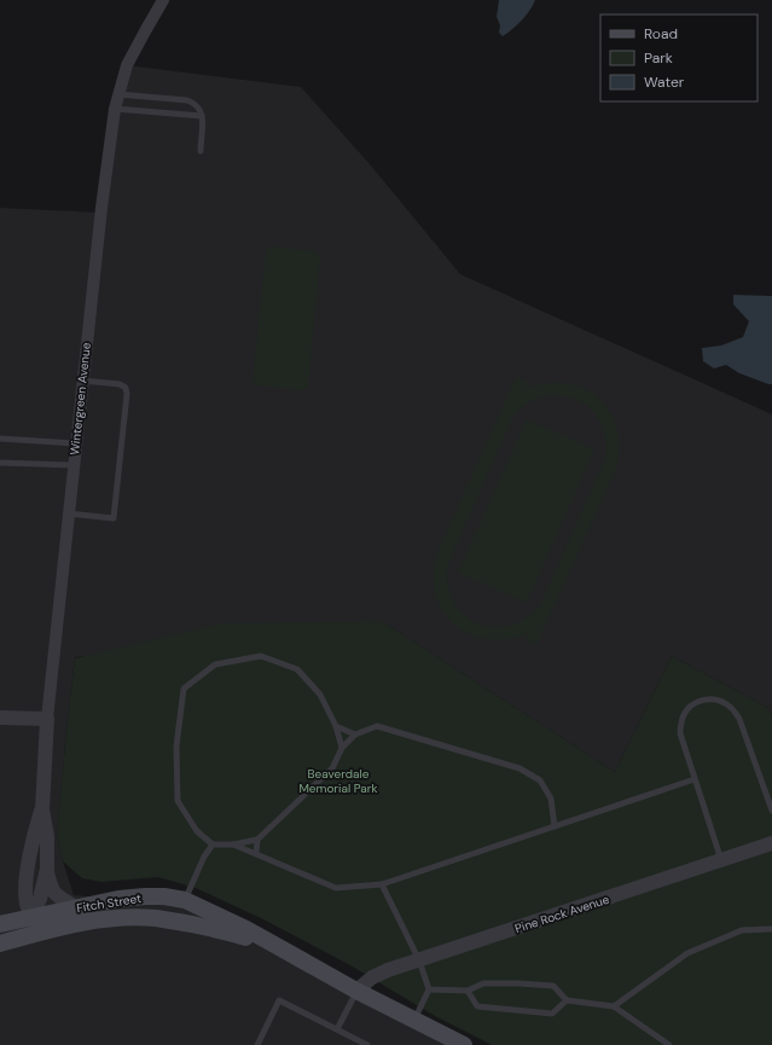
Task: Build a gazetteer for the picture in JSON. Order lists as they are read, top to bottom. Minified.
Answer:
{"streets":{"main road":["Fitch Street"],"street":["Wintergreen Avenue","Pine Rock Avenue"]},"crossings":[["Wintergreen Avenue","Fitch Street"],["Fitch Street","Pine Rock Avenue"]],"parks":["Beaverdale Memorial Park"],"legend":["Road","Park","Water"]}
